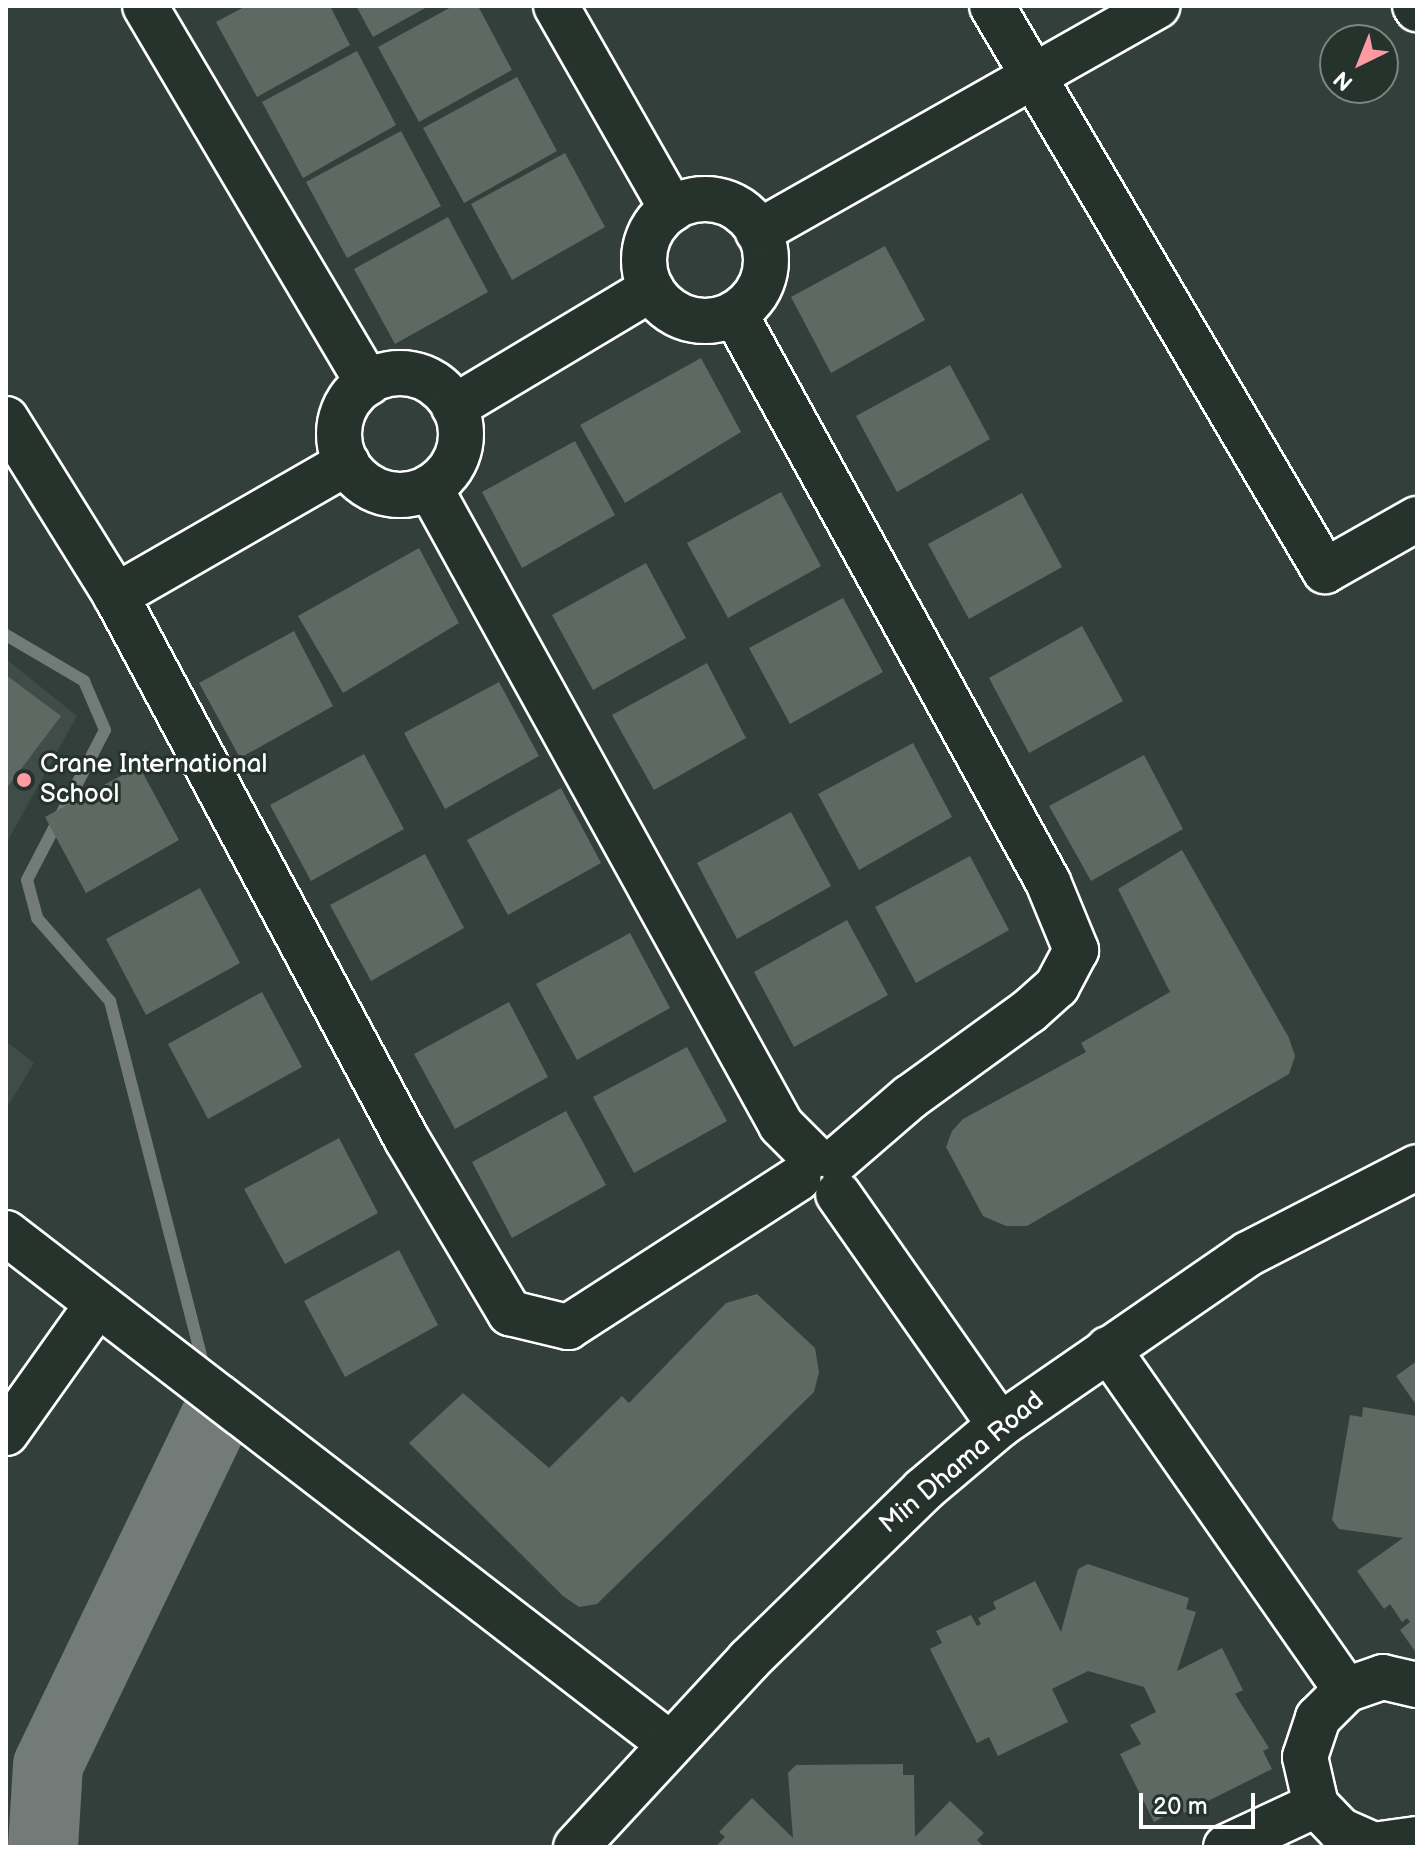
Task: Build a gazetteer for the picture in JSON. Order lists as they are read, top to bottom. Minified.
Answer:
{"streets":{"street":["Min Dhama Road"]},"places":["Crane International School"],"scale_bar":"20 m","north":"bottom left"}
